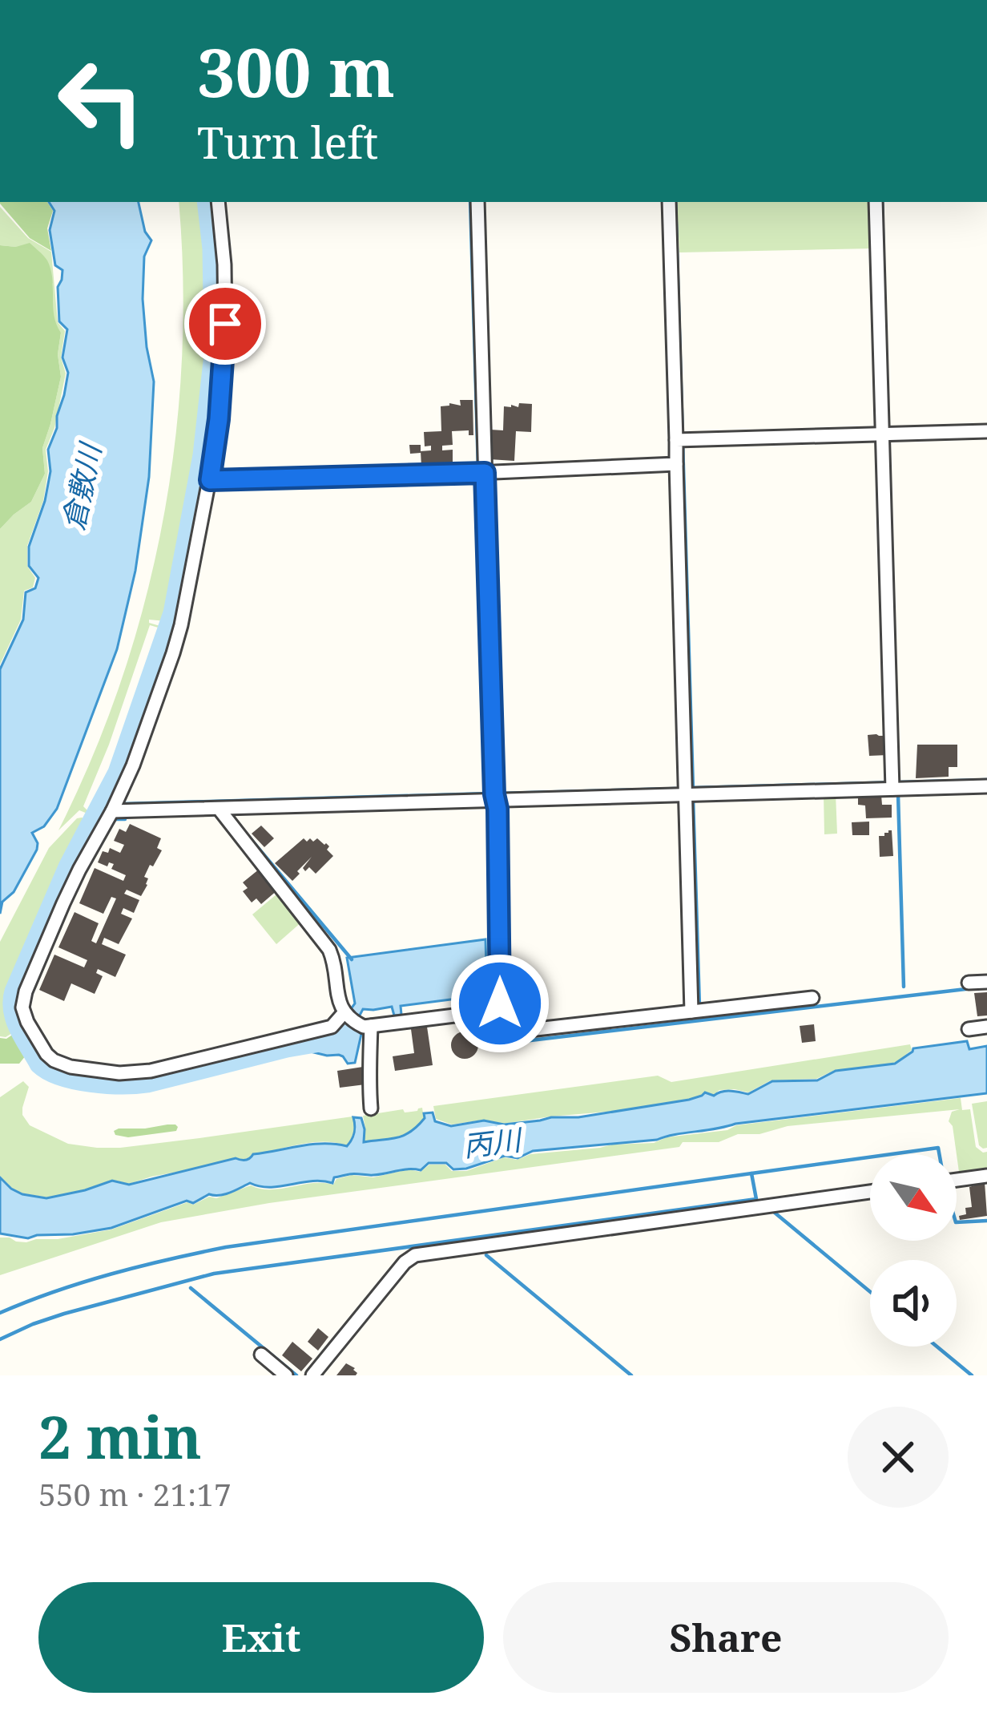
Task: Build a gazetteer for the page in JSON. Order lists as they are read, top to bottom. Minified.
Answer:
{"water":["倉敷川","丙川"],"north":"bottom right","page":{"turn":["300 m","Turn left"],"heading":["2 min","550 m · 21:17"],"buttons":["Exit","Share"]}}
